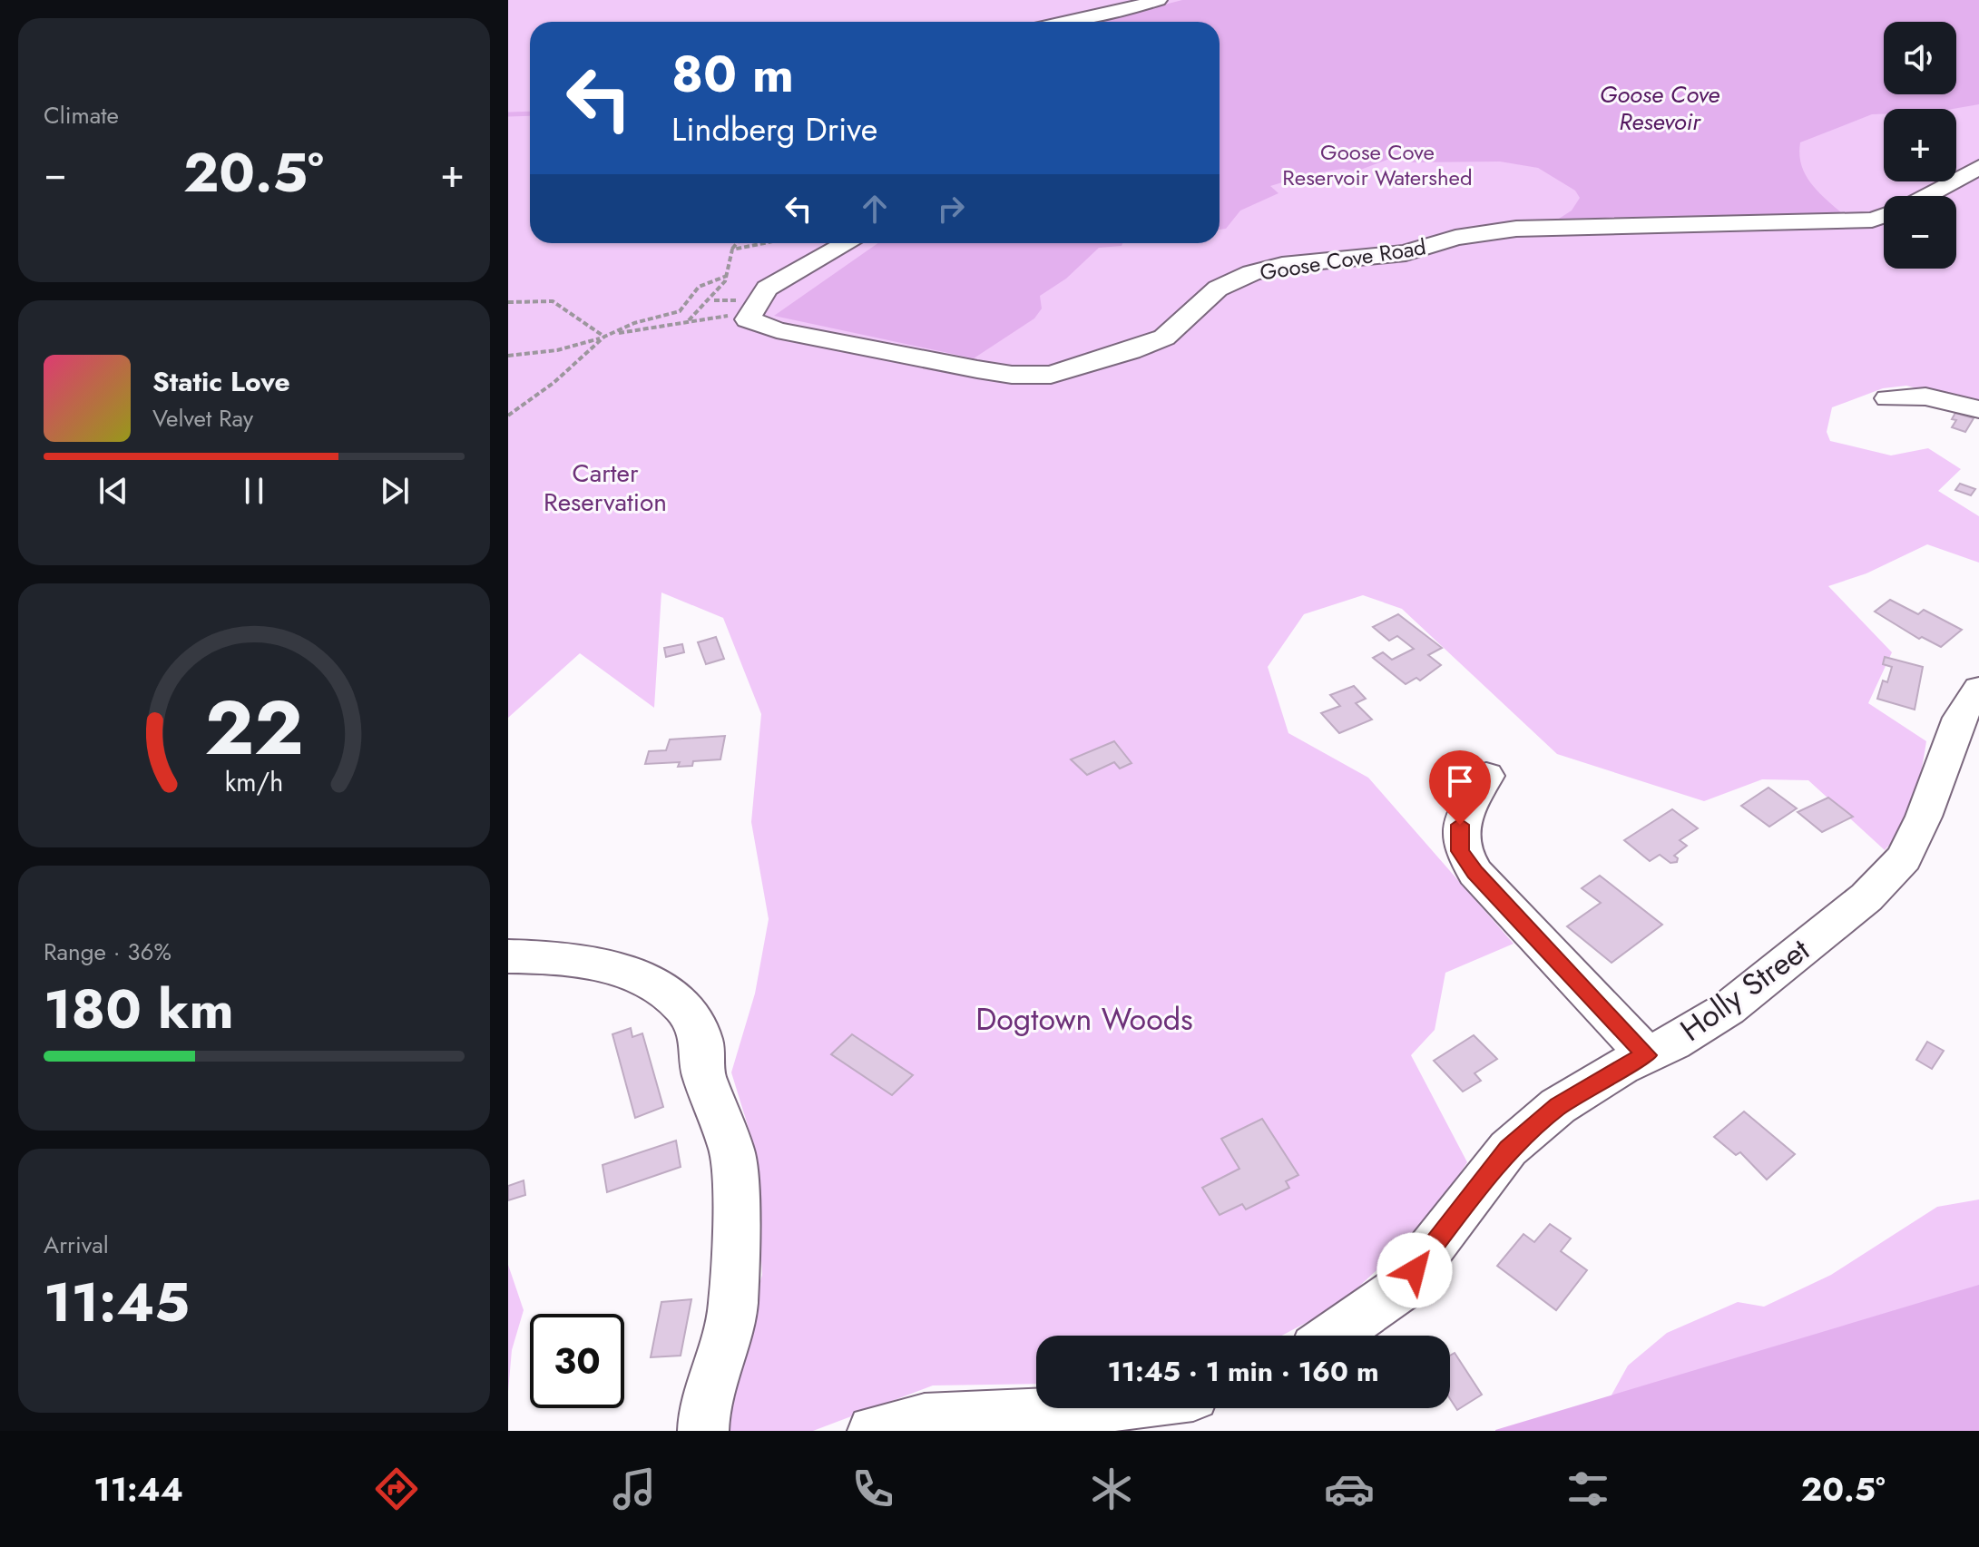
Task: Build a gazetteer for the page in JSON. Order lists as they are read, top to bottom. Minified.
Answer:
{"streets":{"street":["Goose Cove Road","Holly Street"]},"water":["Goose Cove Resevoir"],"parks":["Goose Cove Reservoir Watershed","Carter Reservation","Dogtown Woods"],"page":{"tile":["Climate",["Range · 36%","180 km"],["Arrival","11:45"]],"map_buttons":["+","−"],"turn":["80 m","Lindberg Drive"],"heat":["−","20.5°","+"],"song":["Static Love","Velvet Ray"],"limit":"30","trip":"11:45 · 1 min · 160 m","tabs":["11:44","20.5°"],"gauge":["22","km/h"]}}
